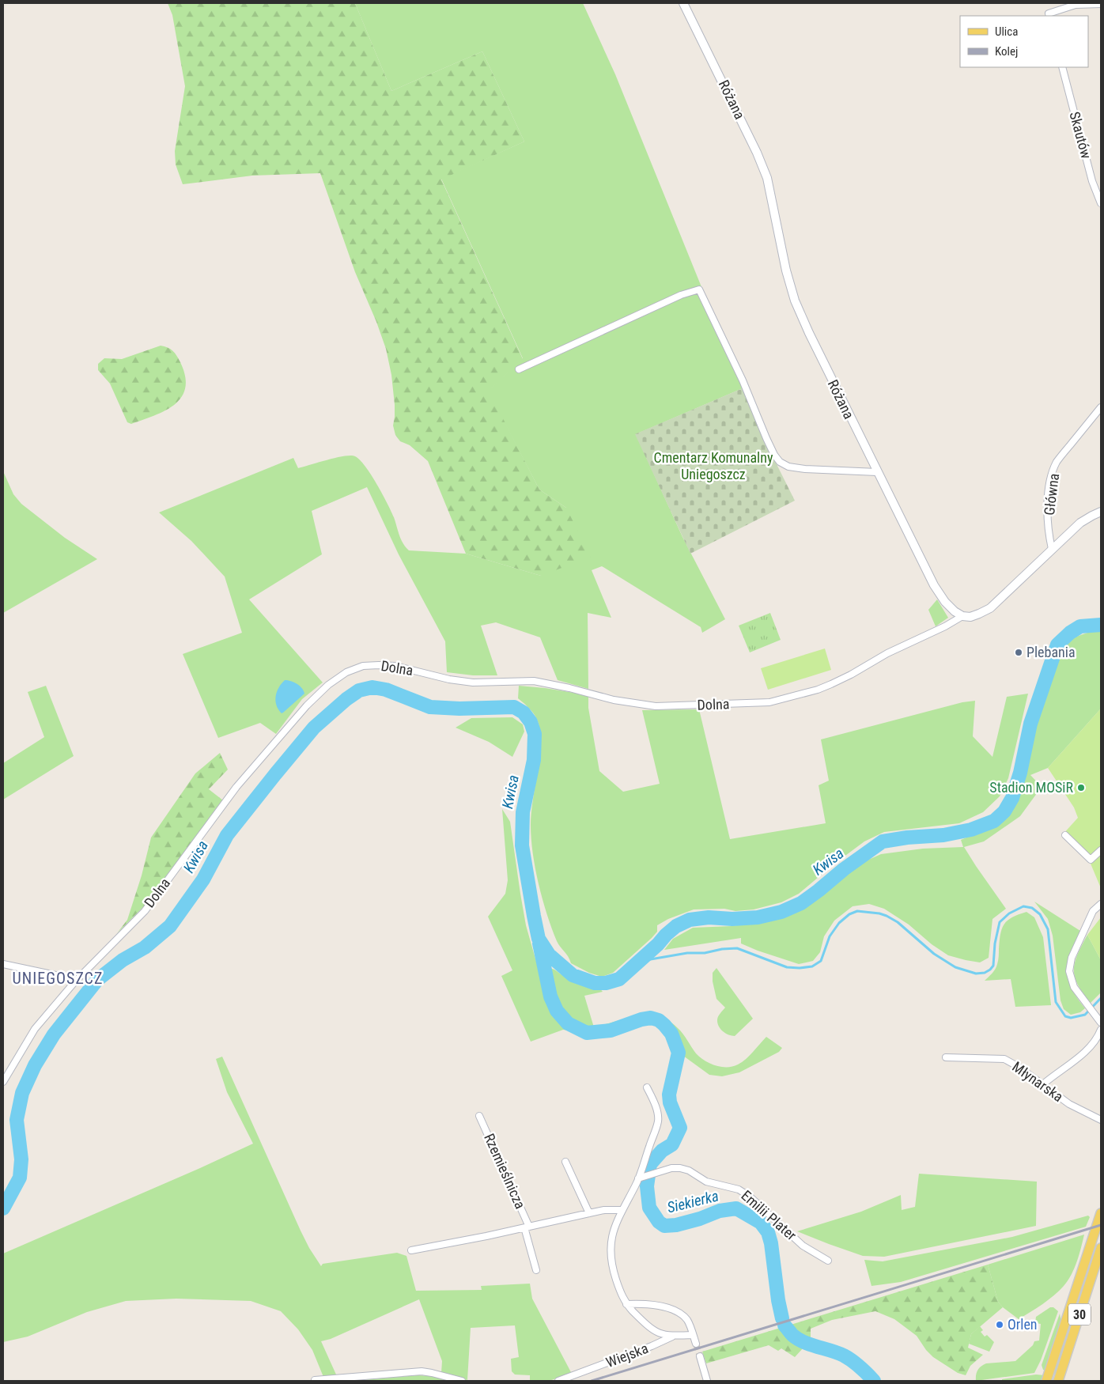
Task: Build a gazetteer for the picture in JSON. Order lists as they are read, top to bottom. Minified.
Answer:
{"streets":{"main road":["30"],"street":["Różana","Skautów","Główna","Dolna","Młynarska","Rzemieślnicza","Emilii Plater","Wiejska"]},"crossings":[["Różana","Dolna"]],"districts":["UNIEGOSZCZ"],"water":["Kwisa","Siekierka"],"parks":["Cmentarz Komunalny Uniegoszcz"],"places":["Plebania","Stadion MOSiR","Orlen"],"legend":["Ulica","Kolej"]}
